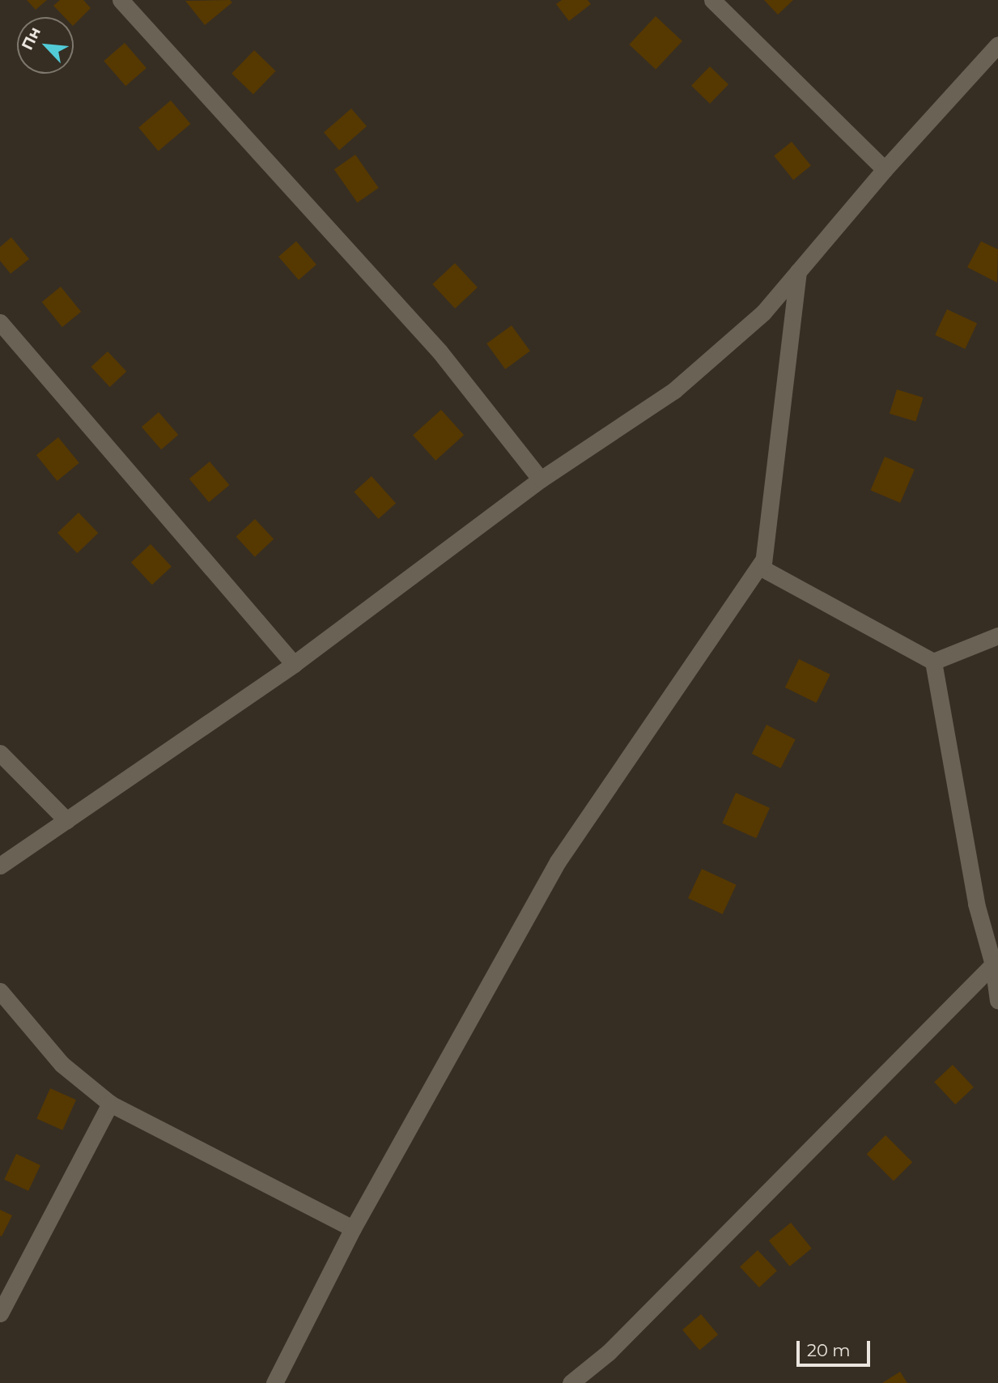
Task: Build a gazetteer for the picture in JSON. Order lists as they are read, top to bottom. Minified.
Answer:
{"scale_bar":"20 m","north":"top left"}
